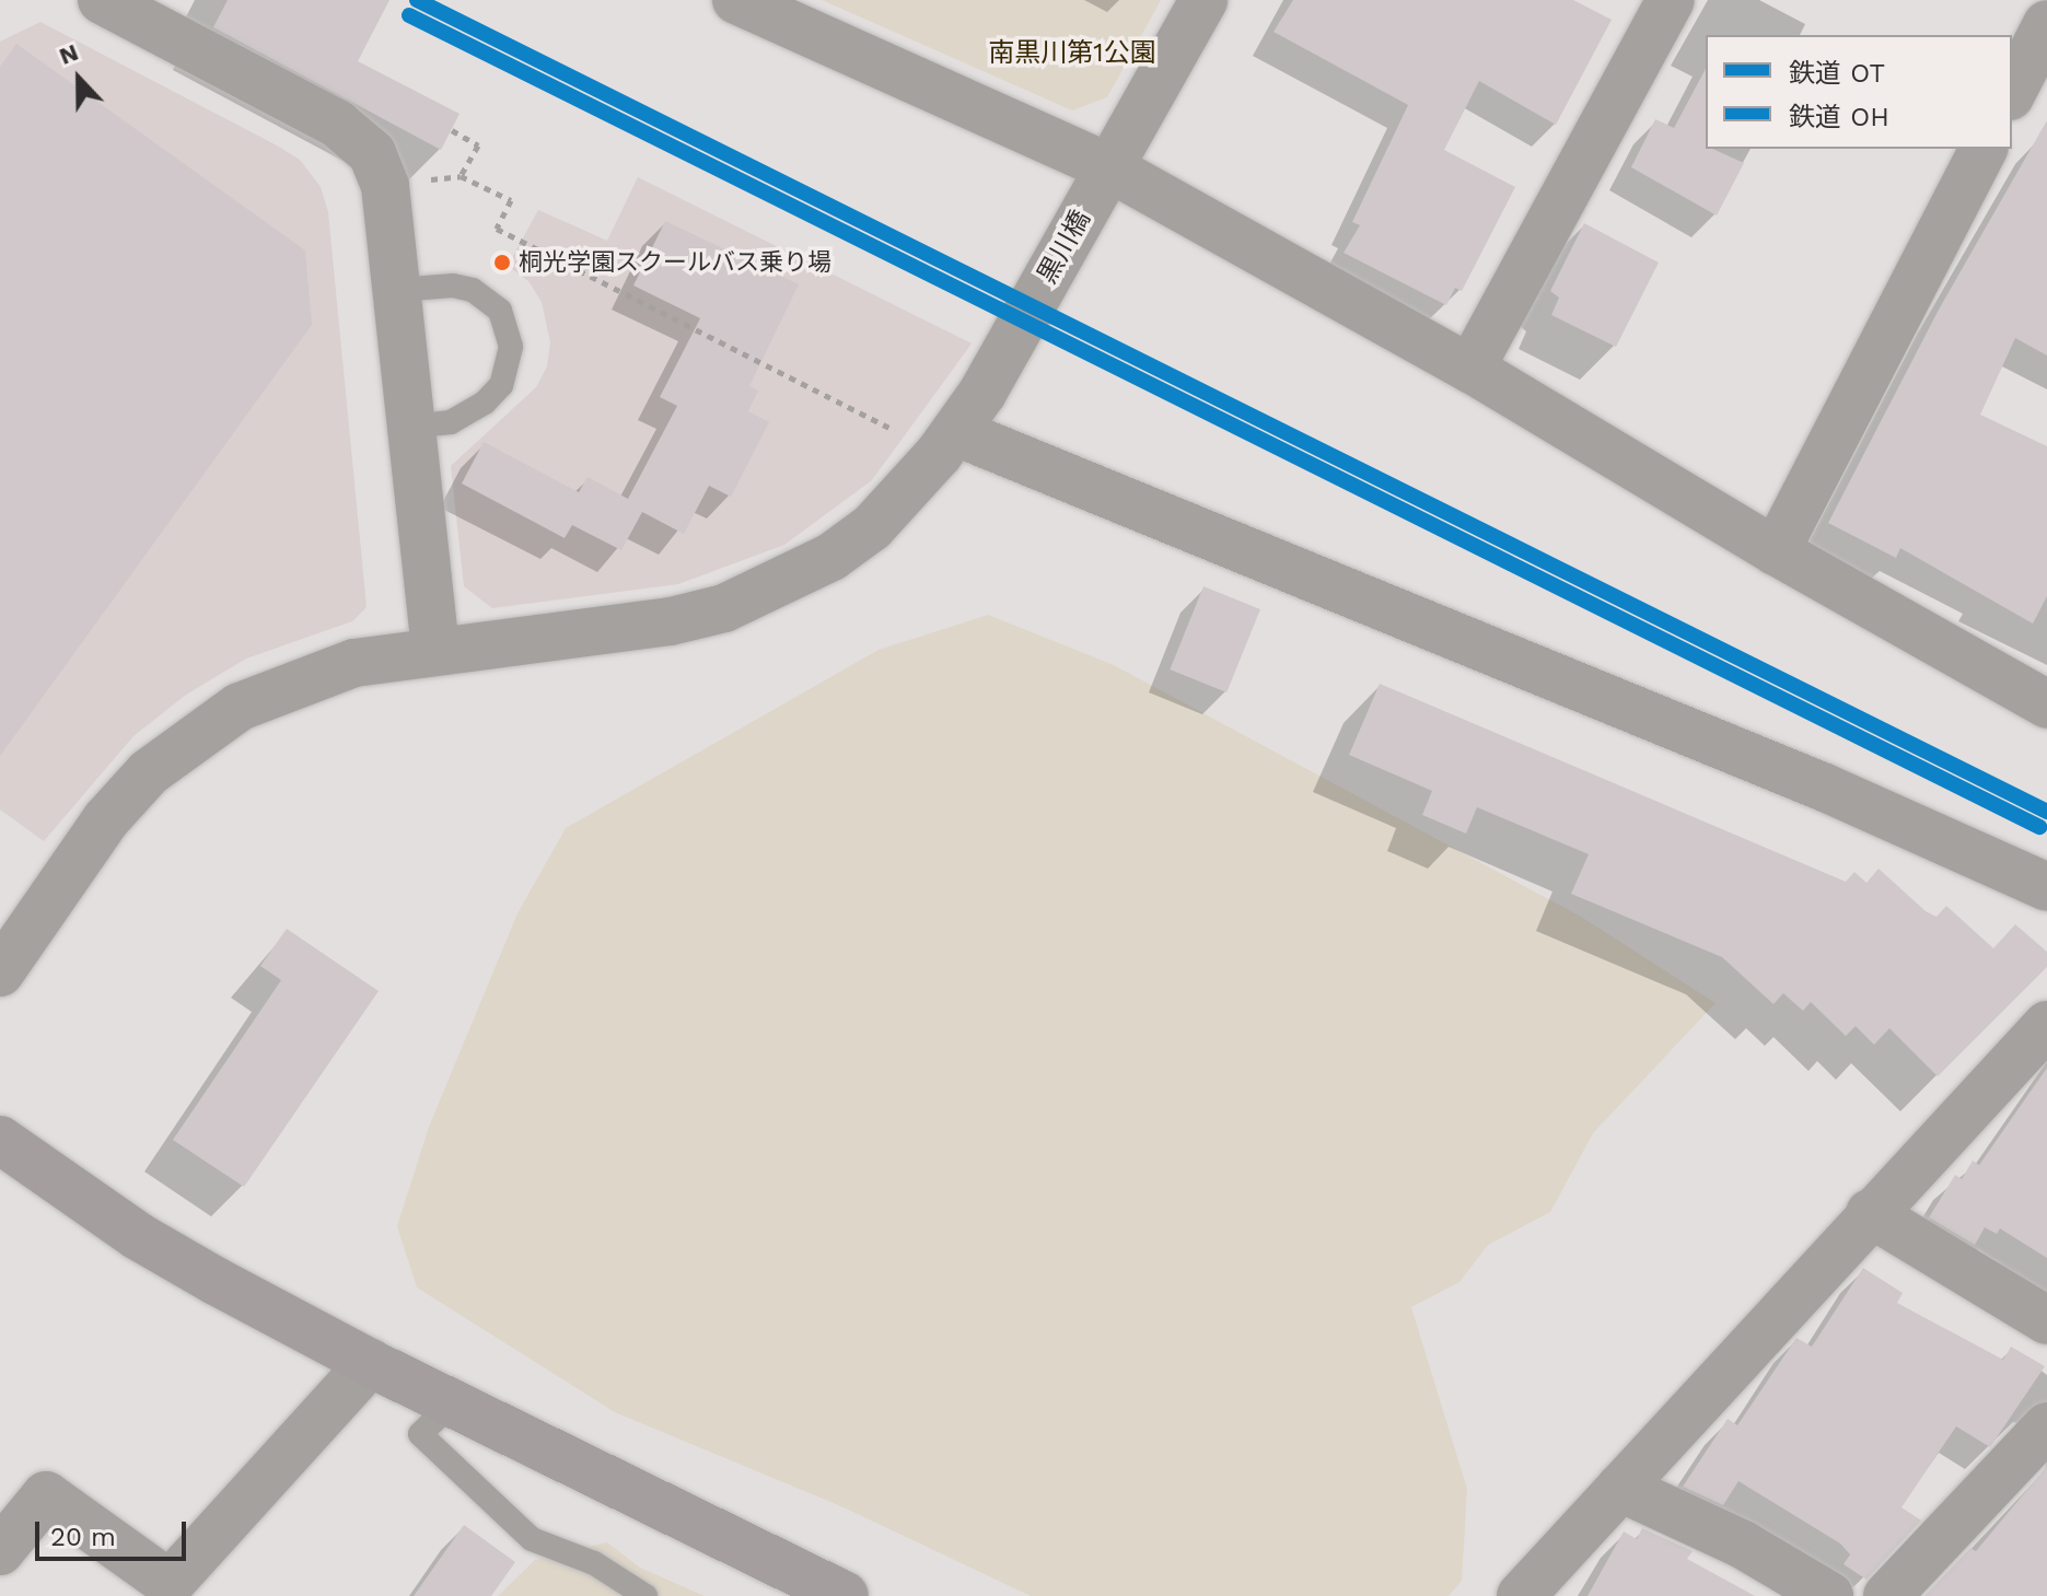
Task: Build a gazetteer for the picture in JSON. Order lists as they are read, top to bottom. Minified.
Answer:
{"streets":{"street":["黒川橋"]},"parks":["南黒川第1公園"],"places":["桐光学園スクールバス乗り場"],"lines":["rail line OT","rail line OH"],"legend":["鉄道 OT","鉄道 OH"],"scale_bar":"20 m","north":"top"}
